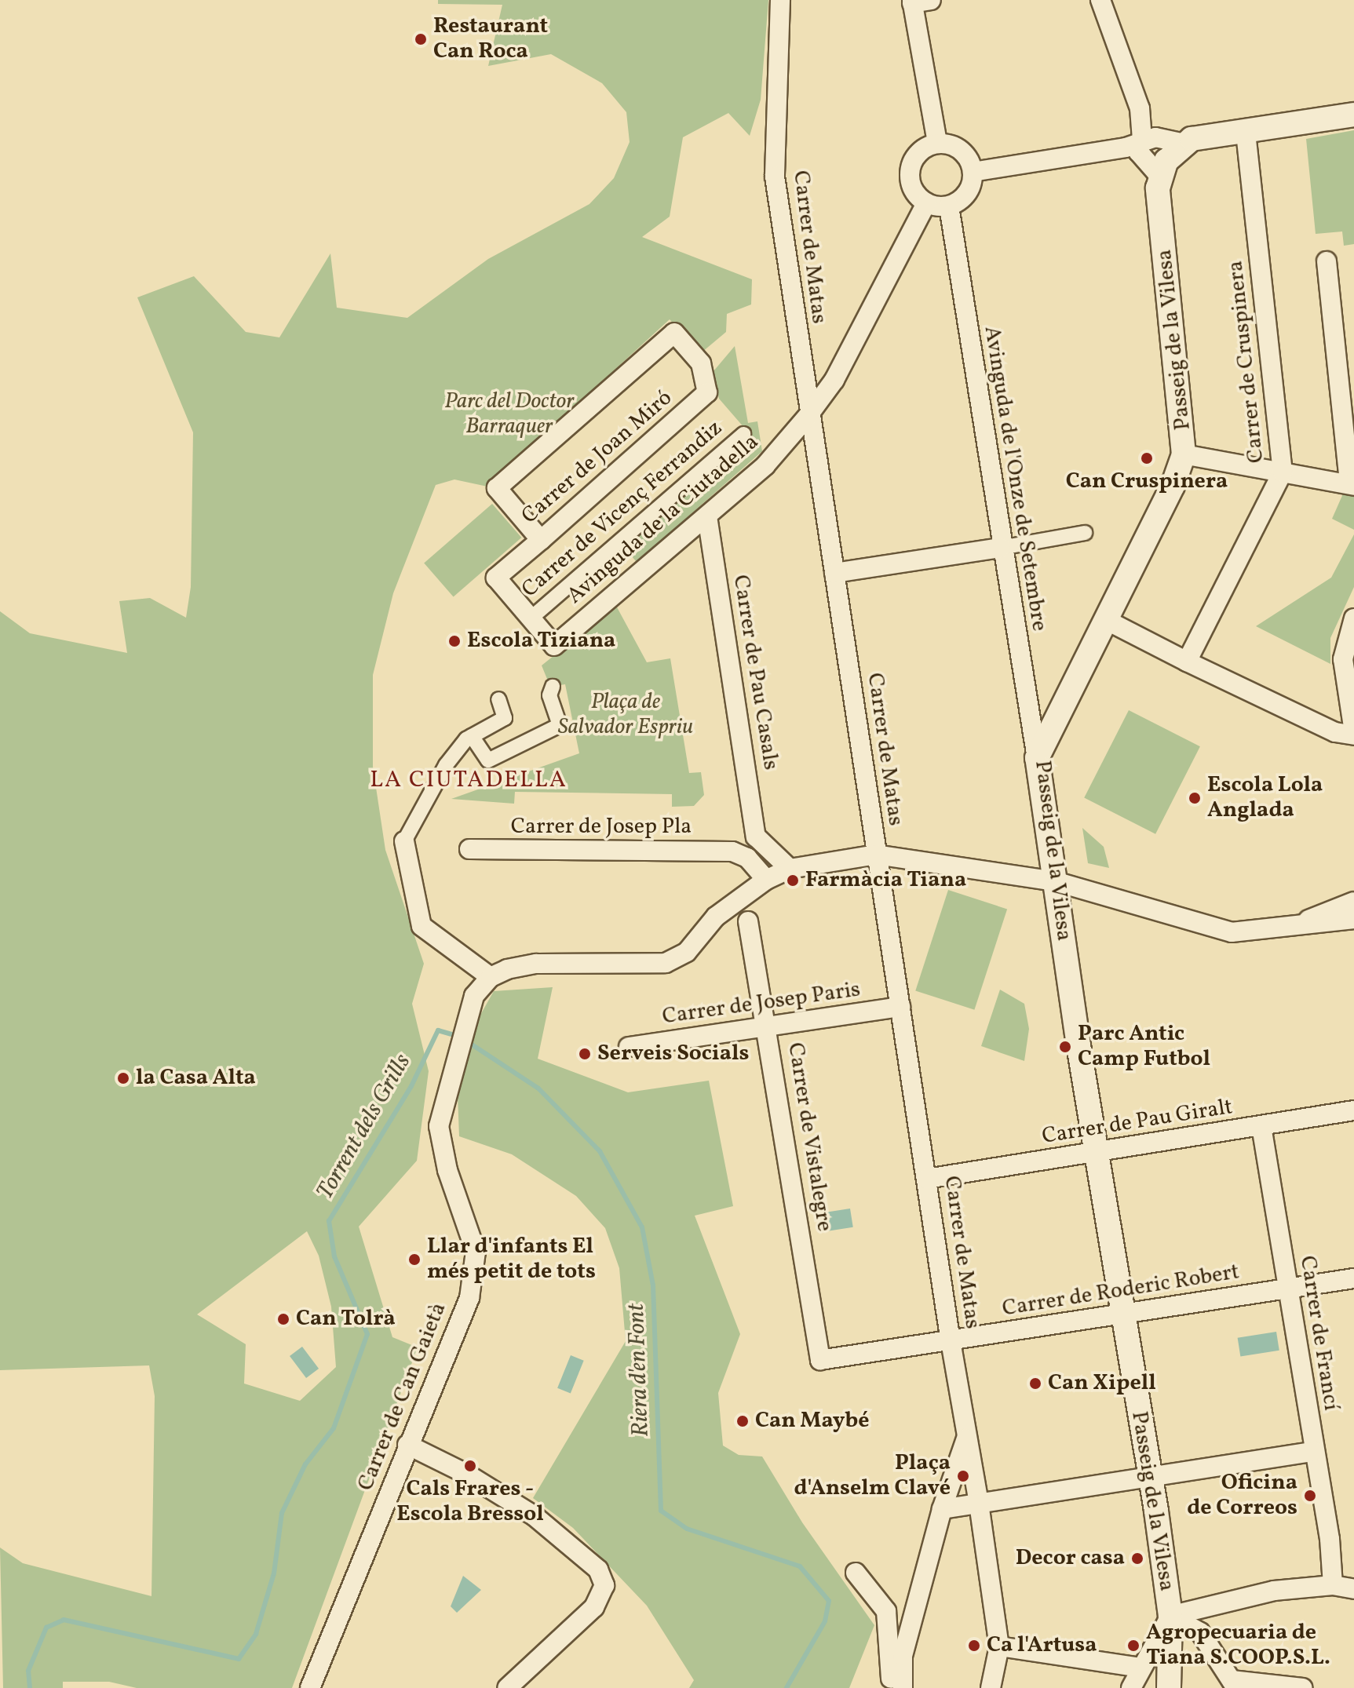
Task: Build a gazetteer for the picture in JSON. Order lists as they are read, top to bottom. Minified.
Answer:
{"streets":{"street":["Carrer de Matas","Passeig de la Vilesa","Carrer de Cruspinera","Carrer de Joan Miró","Avinguda de l'Onze de Setembre","Carrer de Vicenç Ferrandiz","Avinguda de la Ciutadella","Carrer de Pau Casals","Carrer de Josep Pla","Carrer de Josep Paris","Carrer de Pau Giralt","Carrer de Vistalegre","Carrer de Roderic Robert","Carrer de Francí","Carrer de Can Gaietà"]},"crossings":[["Carrer de Matas","Avinguda de la Ciutadella"],["Carrer de Matas","Carrer de Josep Paris"],["Carrer de Matas","Carrer de Pau Giralt"],["Carrer de Matas","Carrer de Roderic Robert"],["Passeig de la Vilesa","Avinguda de l'Onze de Setembre"],["Passeig de la Vilesa","Carrer de Pau Giralt"],["Passeig de la Vilesa","Carrer de Roderic Robert"],["Carrer de Joan Miró","Avinguda de la Ciutadella"],["Avinguda de l'Onze de Setembre","Avinguda de la Ciutadella"],["Carrer de Vicenç Ferrandiz","Avinguda de la Ciutadella"],["Avinguda de la Ciutadella","Carrer de Pau Casals"],["Carrer de Josep Paris","Carrer de Vistalegre"],["Carrer de Pau Giralt","Carrer de Francí"],["Carrer de Vistalegre","Carrer de Roderic Robert"],["Carrer de Roderic Robert","Carrer de Francí"]],"districts":["LA CIUTADELLA"],"water":["Torrent dels Grills","Riera d'en Font"],"parks":["Parc del Doctor Barraquer","Plaça de Salvador Espriu"],"places":["Restaurant Can Roca","Can Cruspinera","Escola Tiziana","Escola Lola Anglada","Farmàcia Tiana","Parc Antic Camp Futbol","Serveis Socials","la Casa Alta","Llar d'infants El més petit de tots","Can Tolrà","Can Xipell","Can Maybé","Cals Frares - Escola Bressol","Plaça d'Anselm Clavé","Oficina de Correos","Decor casa","Ca l'Artusa","Agropecuaria de Tiana S.COOP.S.L."]}
